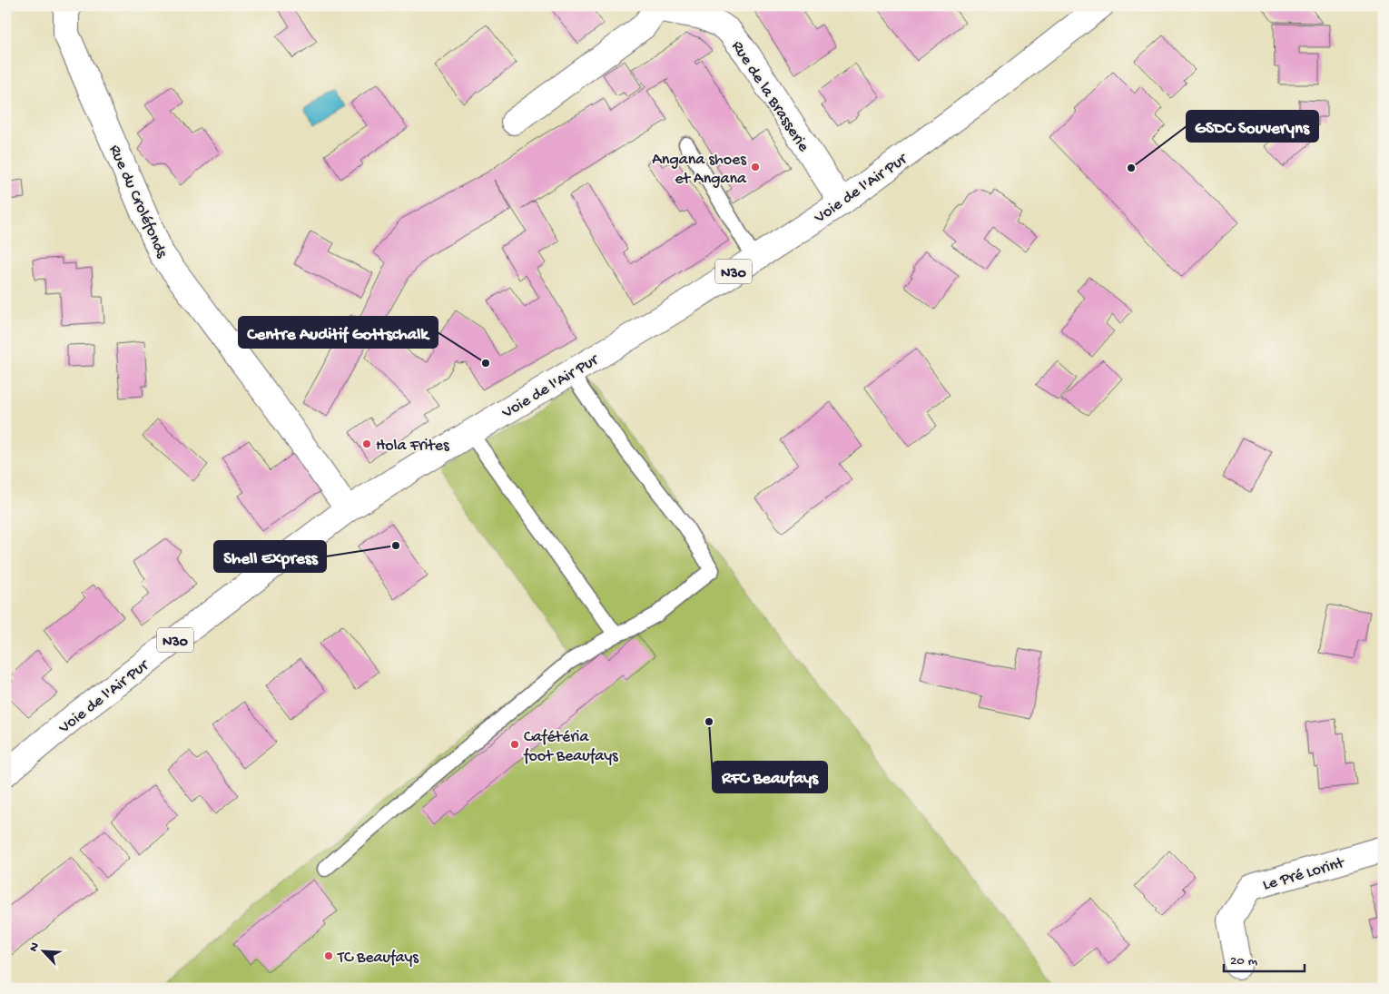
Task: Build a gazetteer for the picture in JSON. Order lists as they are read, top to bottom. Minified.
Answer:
{"streets":{"main road":["Rue de la Brasserie","Voie de l'Air Pur","Rue du Croléfonds","N30","Le Pré Lorint"]},"crossings":[["Rue de la Brasserie","Voie de l'Air Pur"],["Voie de l'Air Pur","Rue du Croléfonds"]],"places":["Angana shoes et Angana","GSDC Souveryns","Centre Auditif Gottschalk","Hola Frites","Shell Express","RFC Beaufays","Cafétéria foot Beaufays","TC Beaufays"],"scale_bar":"20 m","north":"top left"}
